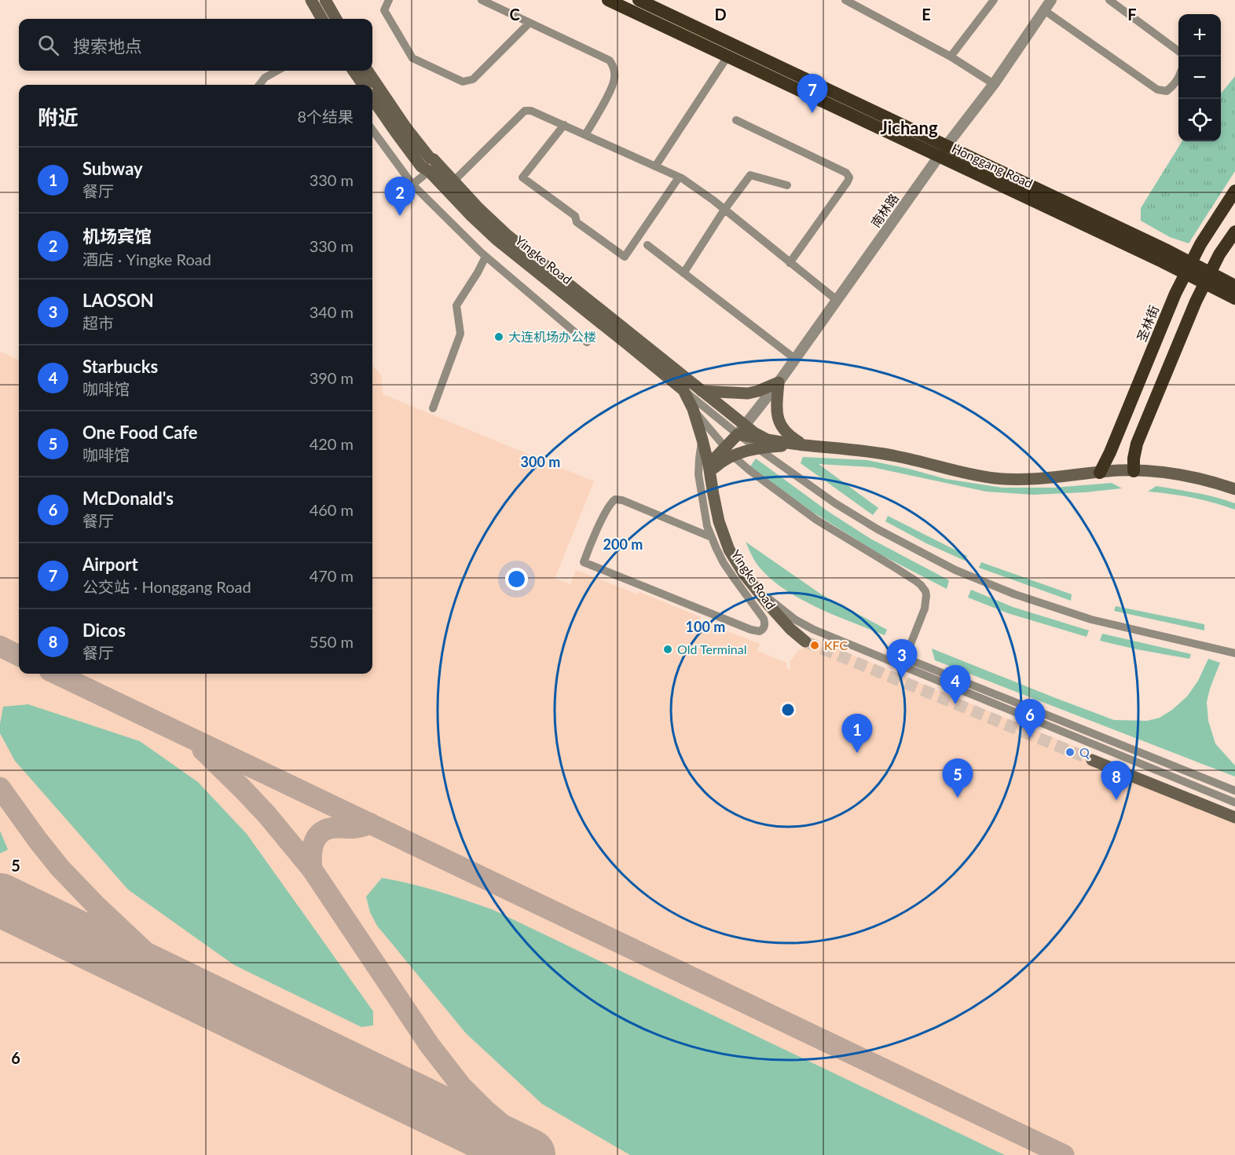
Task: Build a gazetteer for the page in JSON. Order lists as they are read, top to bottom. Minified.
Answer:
{"streets":{"highway":["Honggang Road","圣林街"],"main road":["Yingke Road"],"street":["南林路"]},"crossings":[["Honggang Road","南林路"],["Honggang Road","圣林街"],["南林路","Yingke Road"]],"districts":["Jichang"],"places":["大连机场办公楼","KFC","Old Terminal","Q"],"page":{"map_buttons":["+","−"],"search":"搜索地点","pins":["7","2","3","4","6","1","5","8"],"heading":["附近","8个结果"],"list":[{"mark":"1","name":"Subway","note":"餐厅","value":"330 m"},{"mark":"2","name":"机场宾馆","note":"酒店 · Yingke Road","value":"330 m"},{"mark":"3","name":"LAOSON","note":"超市","value":"340 m"},{"mark":"4","name":"Starbucks","note":"咖啡馆","value":"390 m"},{"mark":"5","name":"One Food Cafe","note":"咖啡馆","value":"420 m"},{"mark":"6","name":"McDonald's","note":"餐厅","value":"460 m"},{"mark":"7","name":"Airport","note":"公交站 · Honggang Road","value":"470 m"},{"mark":"8","name":"Dicos","note":"餐厅","value":"550 m"}]},"grid":{"columns":["C","D","E","F"],"rows":["5","6"]},"rings":["300 m","200 m","100 m"]}
